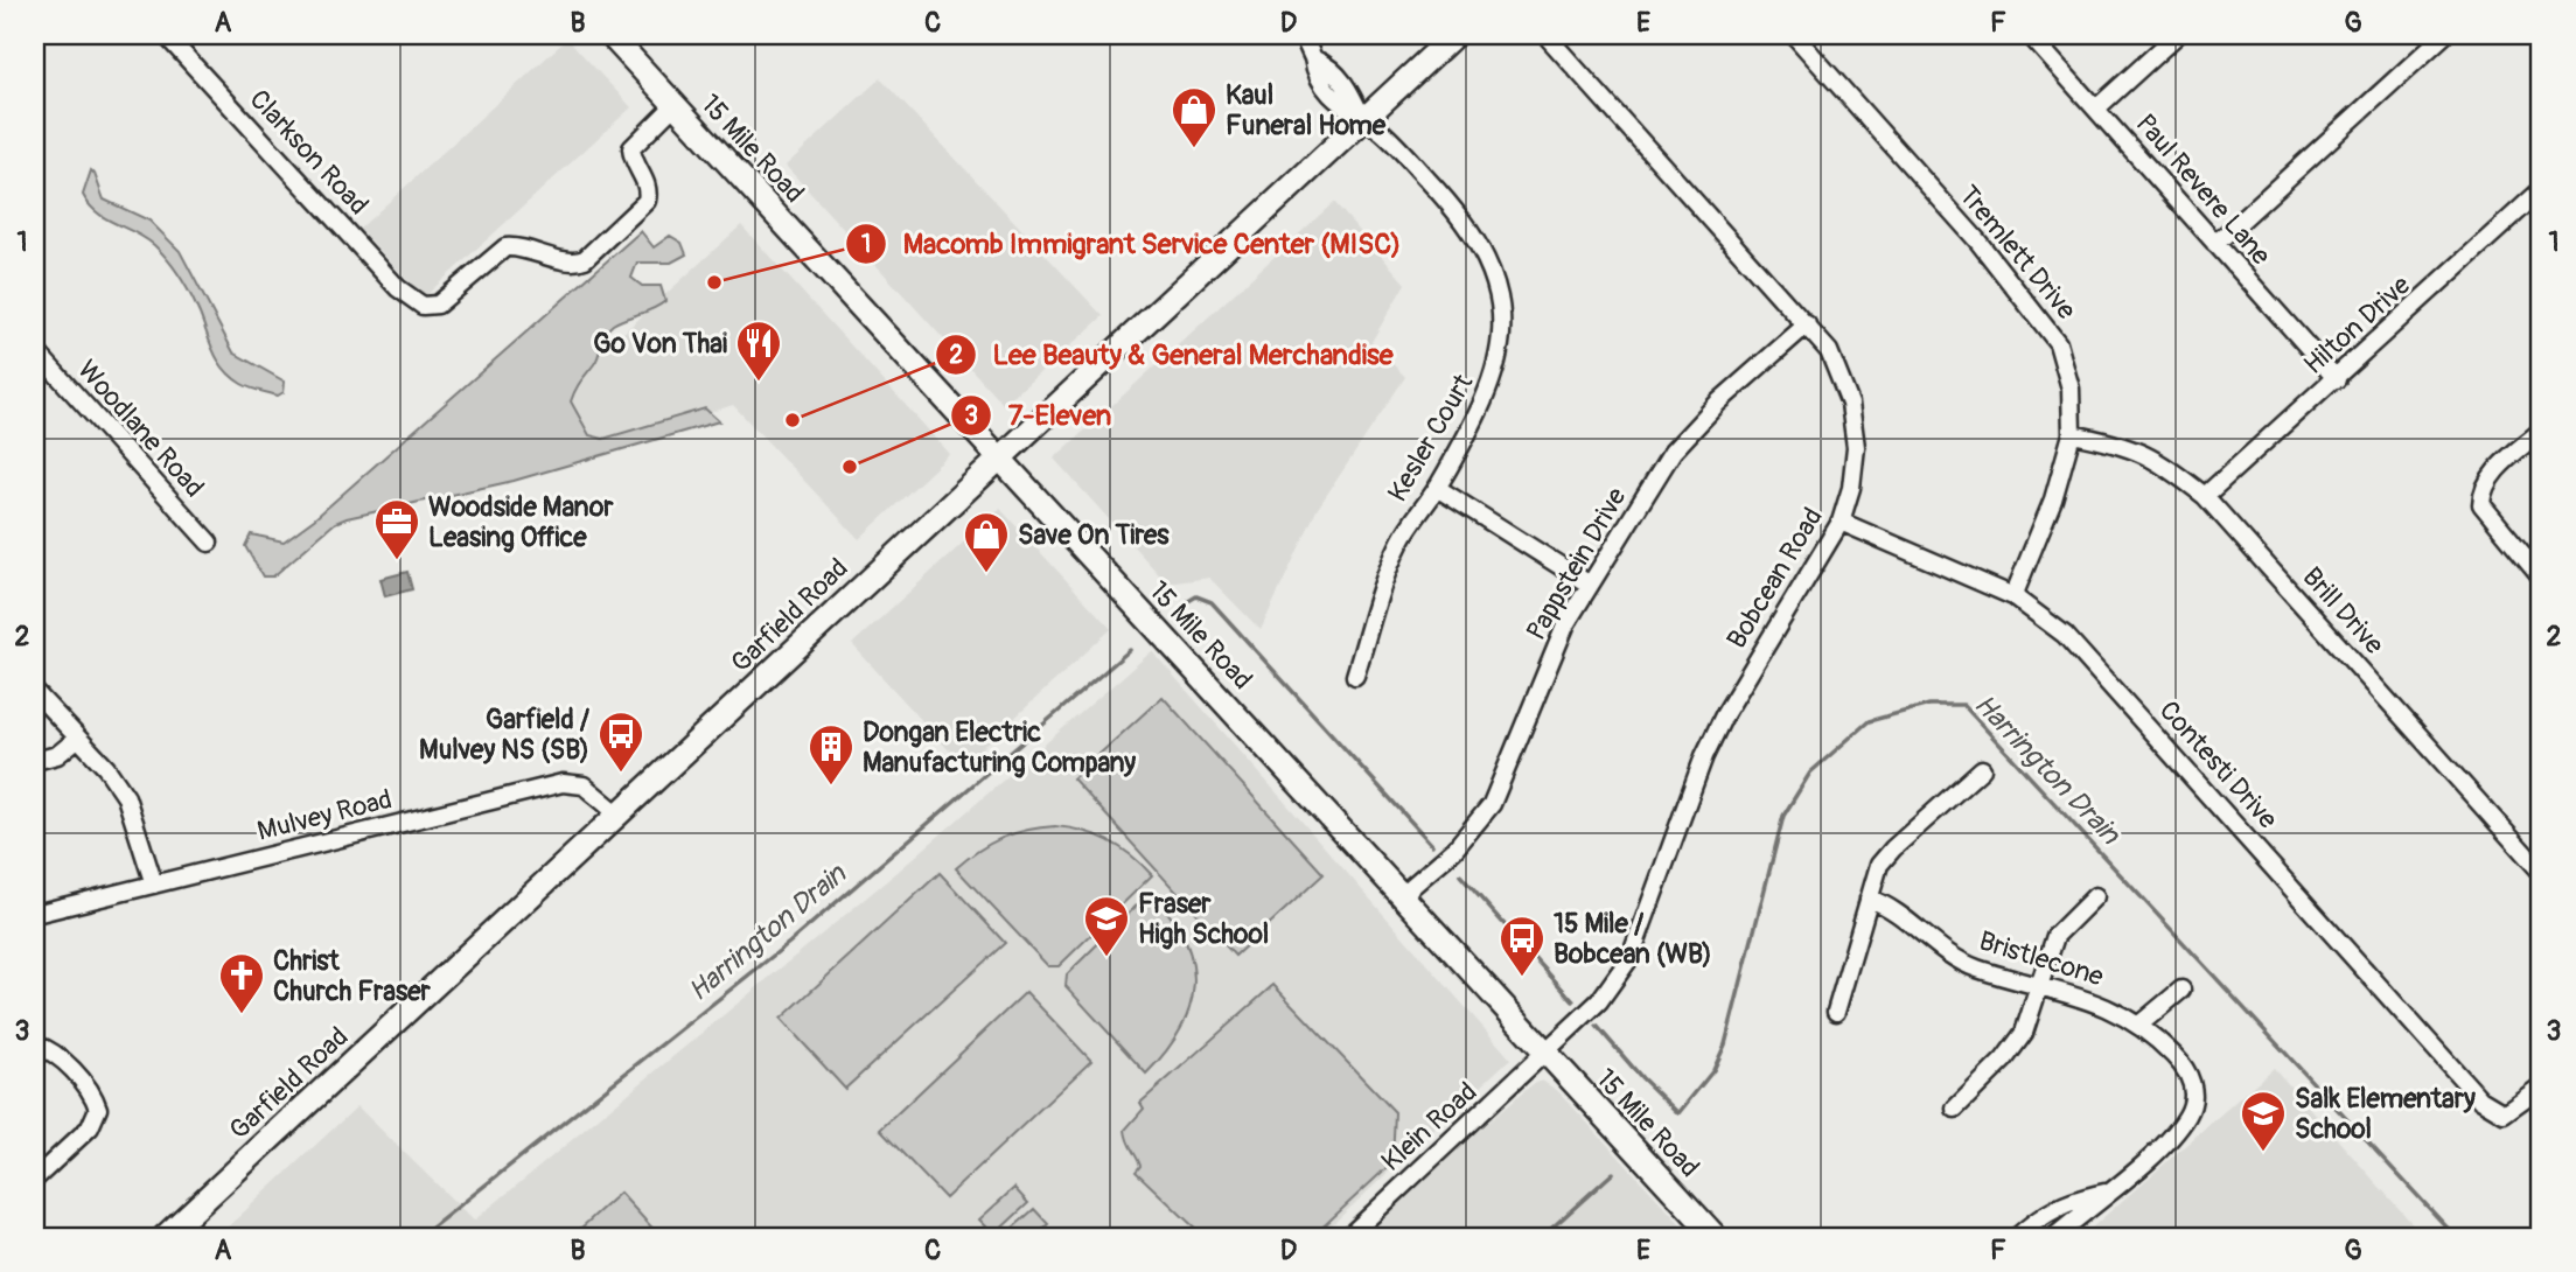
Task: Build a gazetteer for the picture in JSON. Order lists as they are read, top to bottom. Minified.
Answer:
{"streets":{"main road":["15 Mile Road","Garfield Road"],"street":["Clarkson Road","Paul Revere Lane","Tremlett Drive","Hilton Drive","Woodlane Road","Kesler Court","Pappstein Drive","Bobcean Road","Brill Drive","Contesti Drive","Mulvey Road","Bristlecone","Klein Road"]},"crossings":[["15 Mile Road","Clarkson Road"],["15 Mile Road","Pappstein Drive"],["15 Mile Road","Bobcean Road"],["15 Mile Road","Garfield Road"],["15 Mile Road","Klein Road"],["Paul Revere Lane","Hilton Drive"],["Tremlett Drive","Brill Drive"],["Tremlett Drive","Contesti Drive"],["Hilton Drive","Brill Drive"],["Kesler Court","Garfield Road"],["Pappstein Drive","Bobcean Road"],["Bobcean Road","Contesti Drive"],["Bobcean Road","Klein Road"],["Garfield Road","Mulvey Road"]],"water":["Harrington Drain"],"places":{"shop":["Kaul Funeral Home","Save On Tires"],"other":["Macomb Immigrant Service Center (MISC)","Lee Beauty & General Merchandise","7-Eleven"],"restaurant":["Go Von Thai"],"office":["Woodside Manor Leasing Office"],"bus stop":["Garfield / Mulvey NS (SB)","15 Mile / Bobcean (WB)"],"building":["Dongan Electric Manufacturing Company"],"school or university":["Fraser High School","Salk Elementary School"],"church":["Christ Church Fraser"]},"grid":{"columns":["A","B","C","D","E","F","G"],"rows":["1","2","3"]}}
